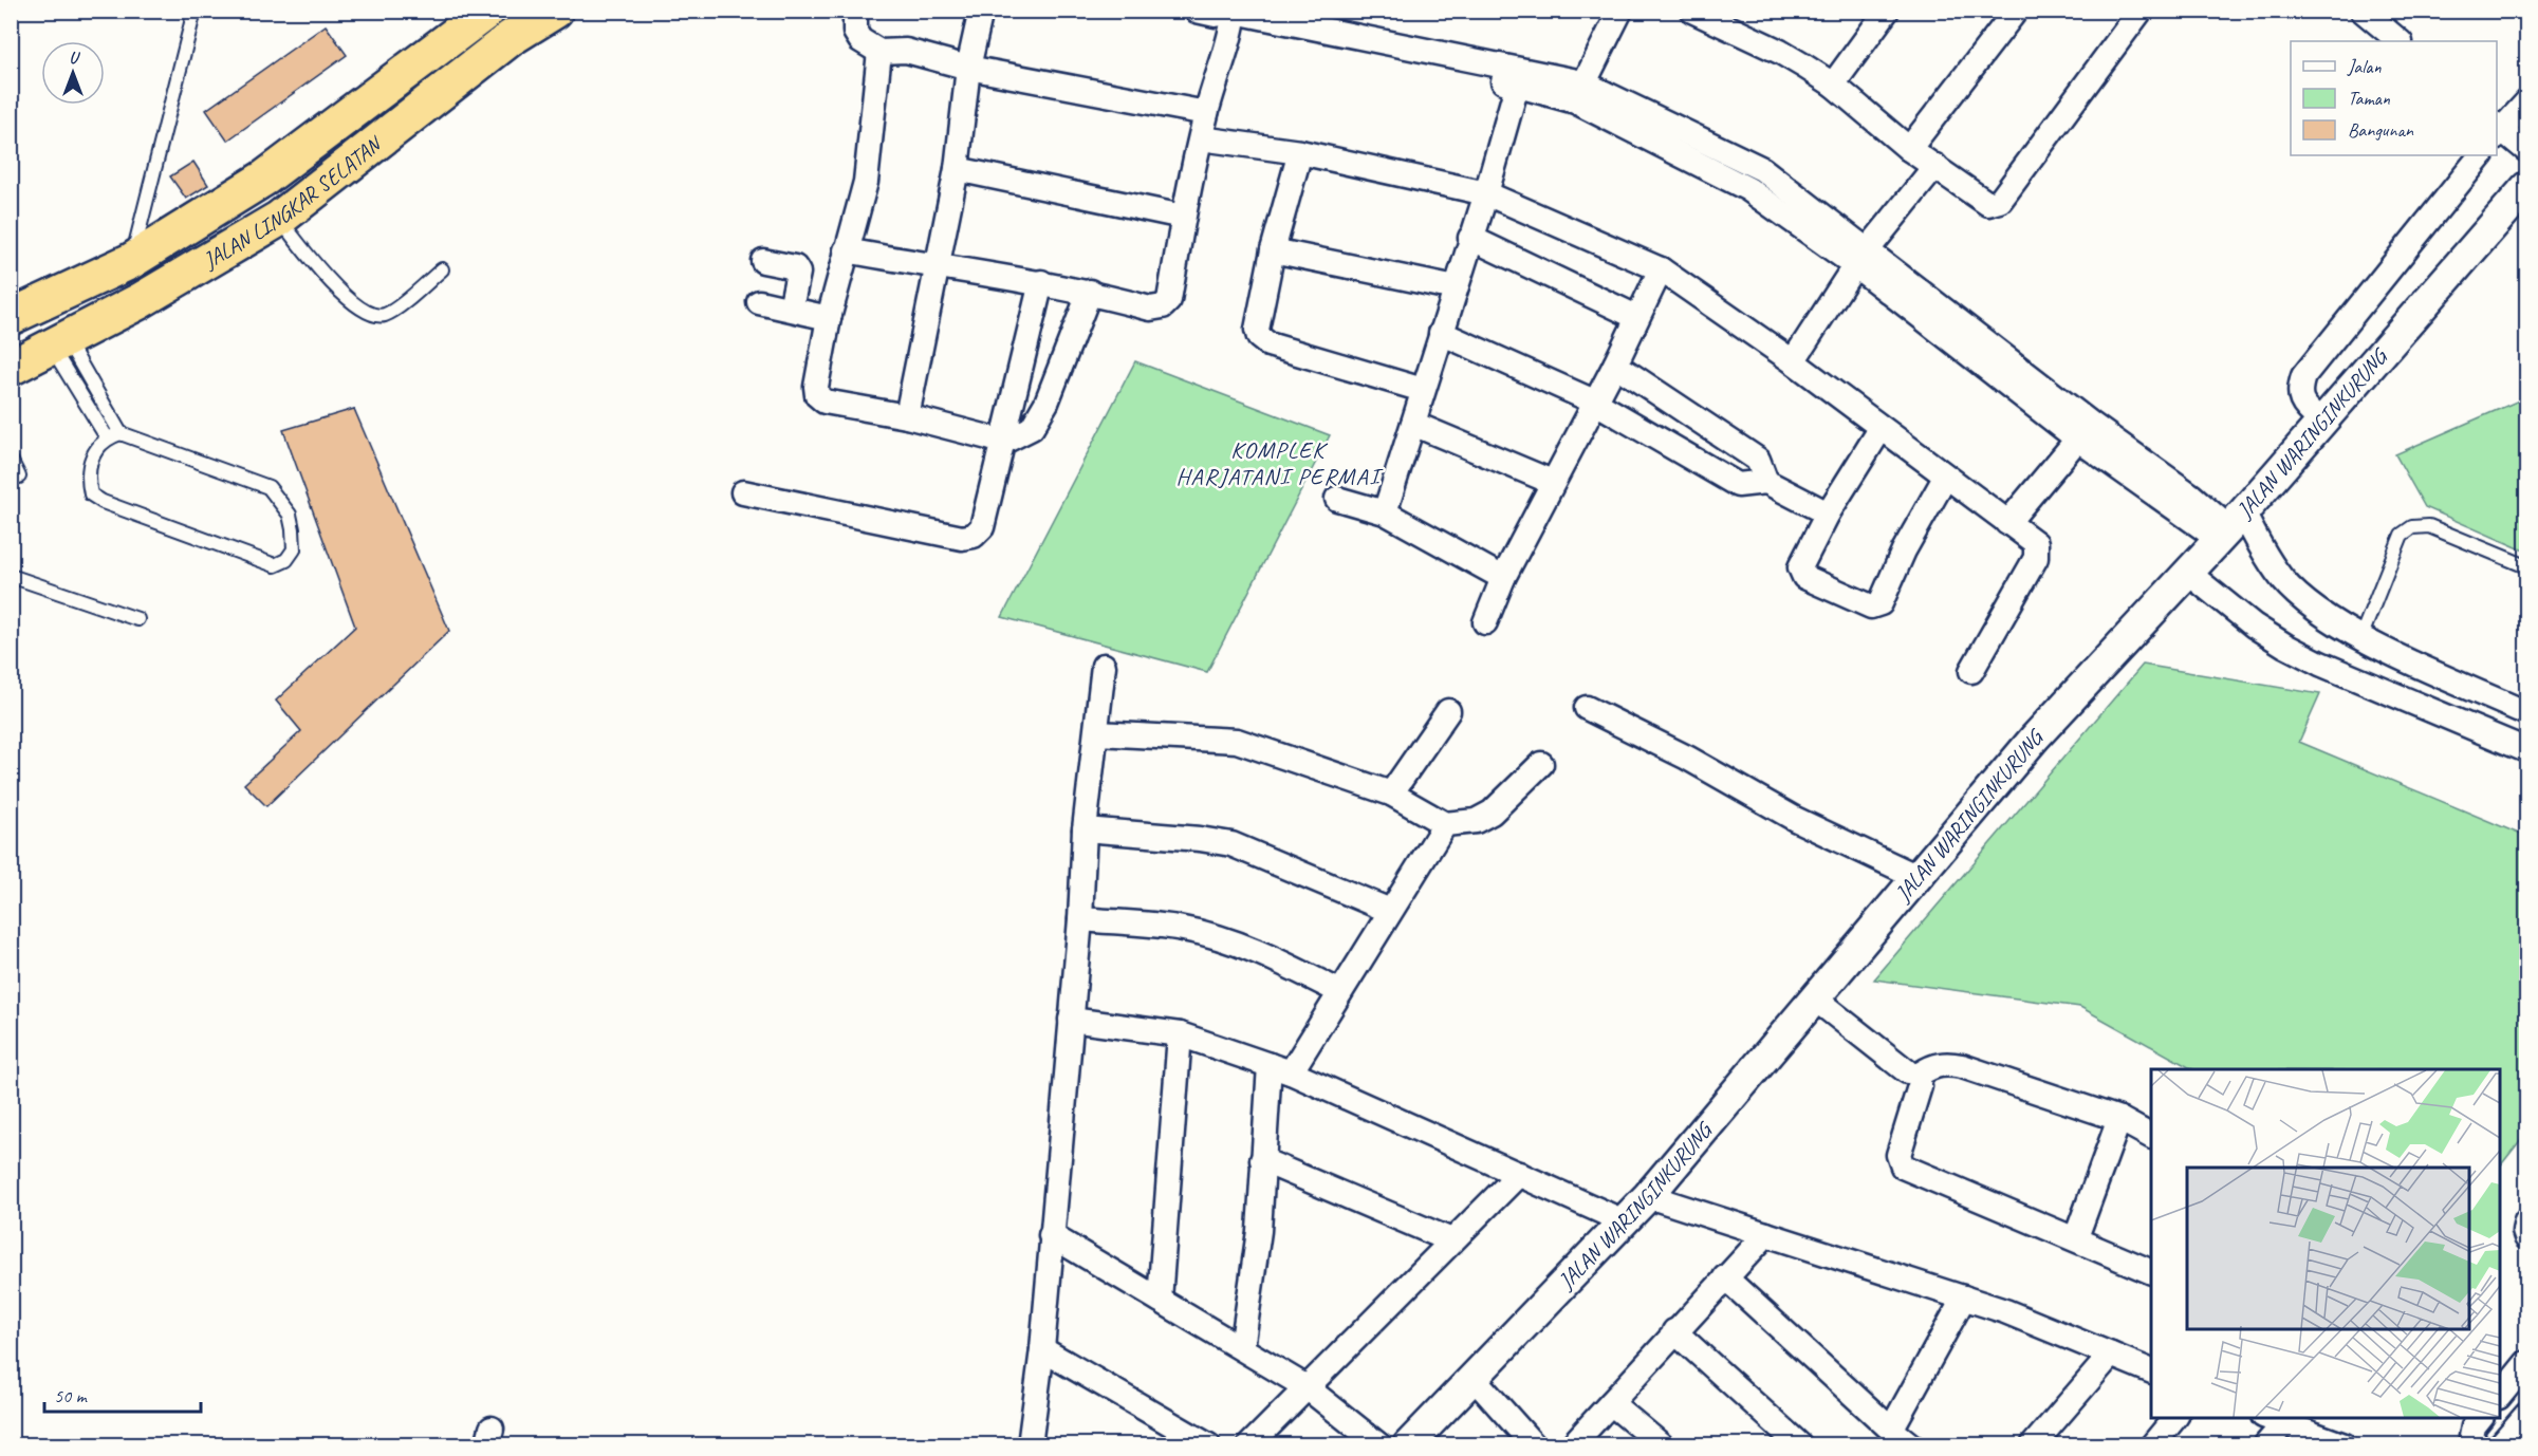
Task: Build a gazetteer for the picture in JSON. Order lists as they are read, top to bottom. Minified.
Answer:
{"streets":{"highway":["JALAN LINGKAR SELATAN"],"street":["JALAN WARINGINKURUNG"]},"districts":["KOMPLEK HARJATANI PERMAI"],"legend":["Jalan","Taman","Bangunan"],"scale_bar":"50 m","north":"top"}
